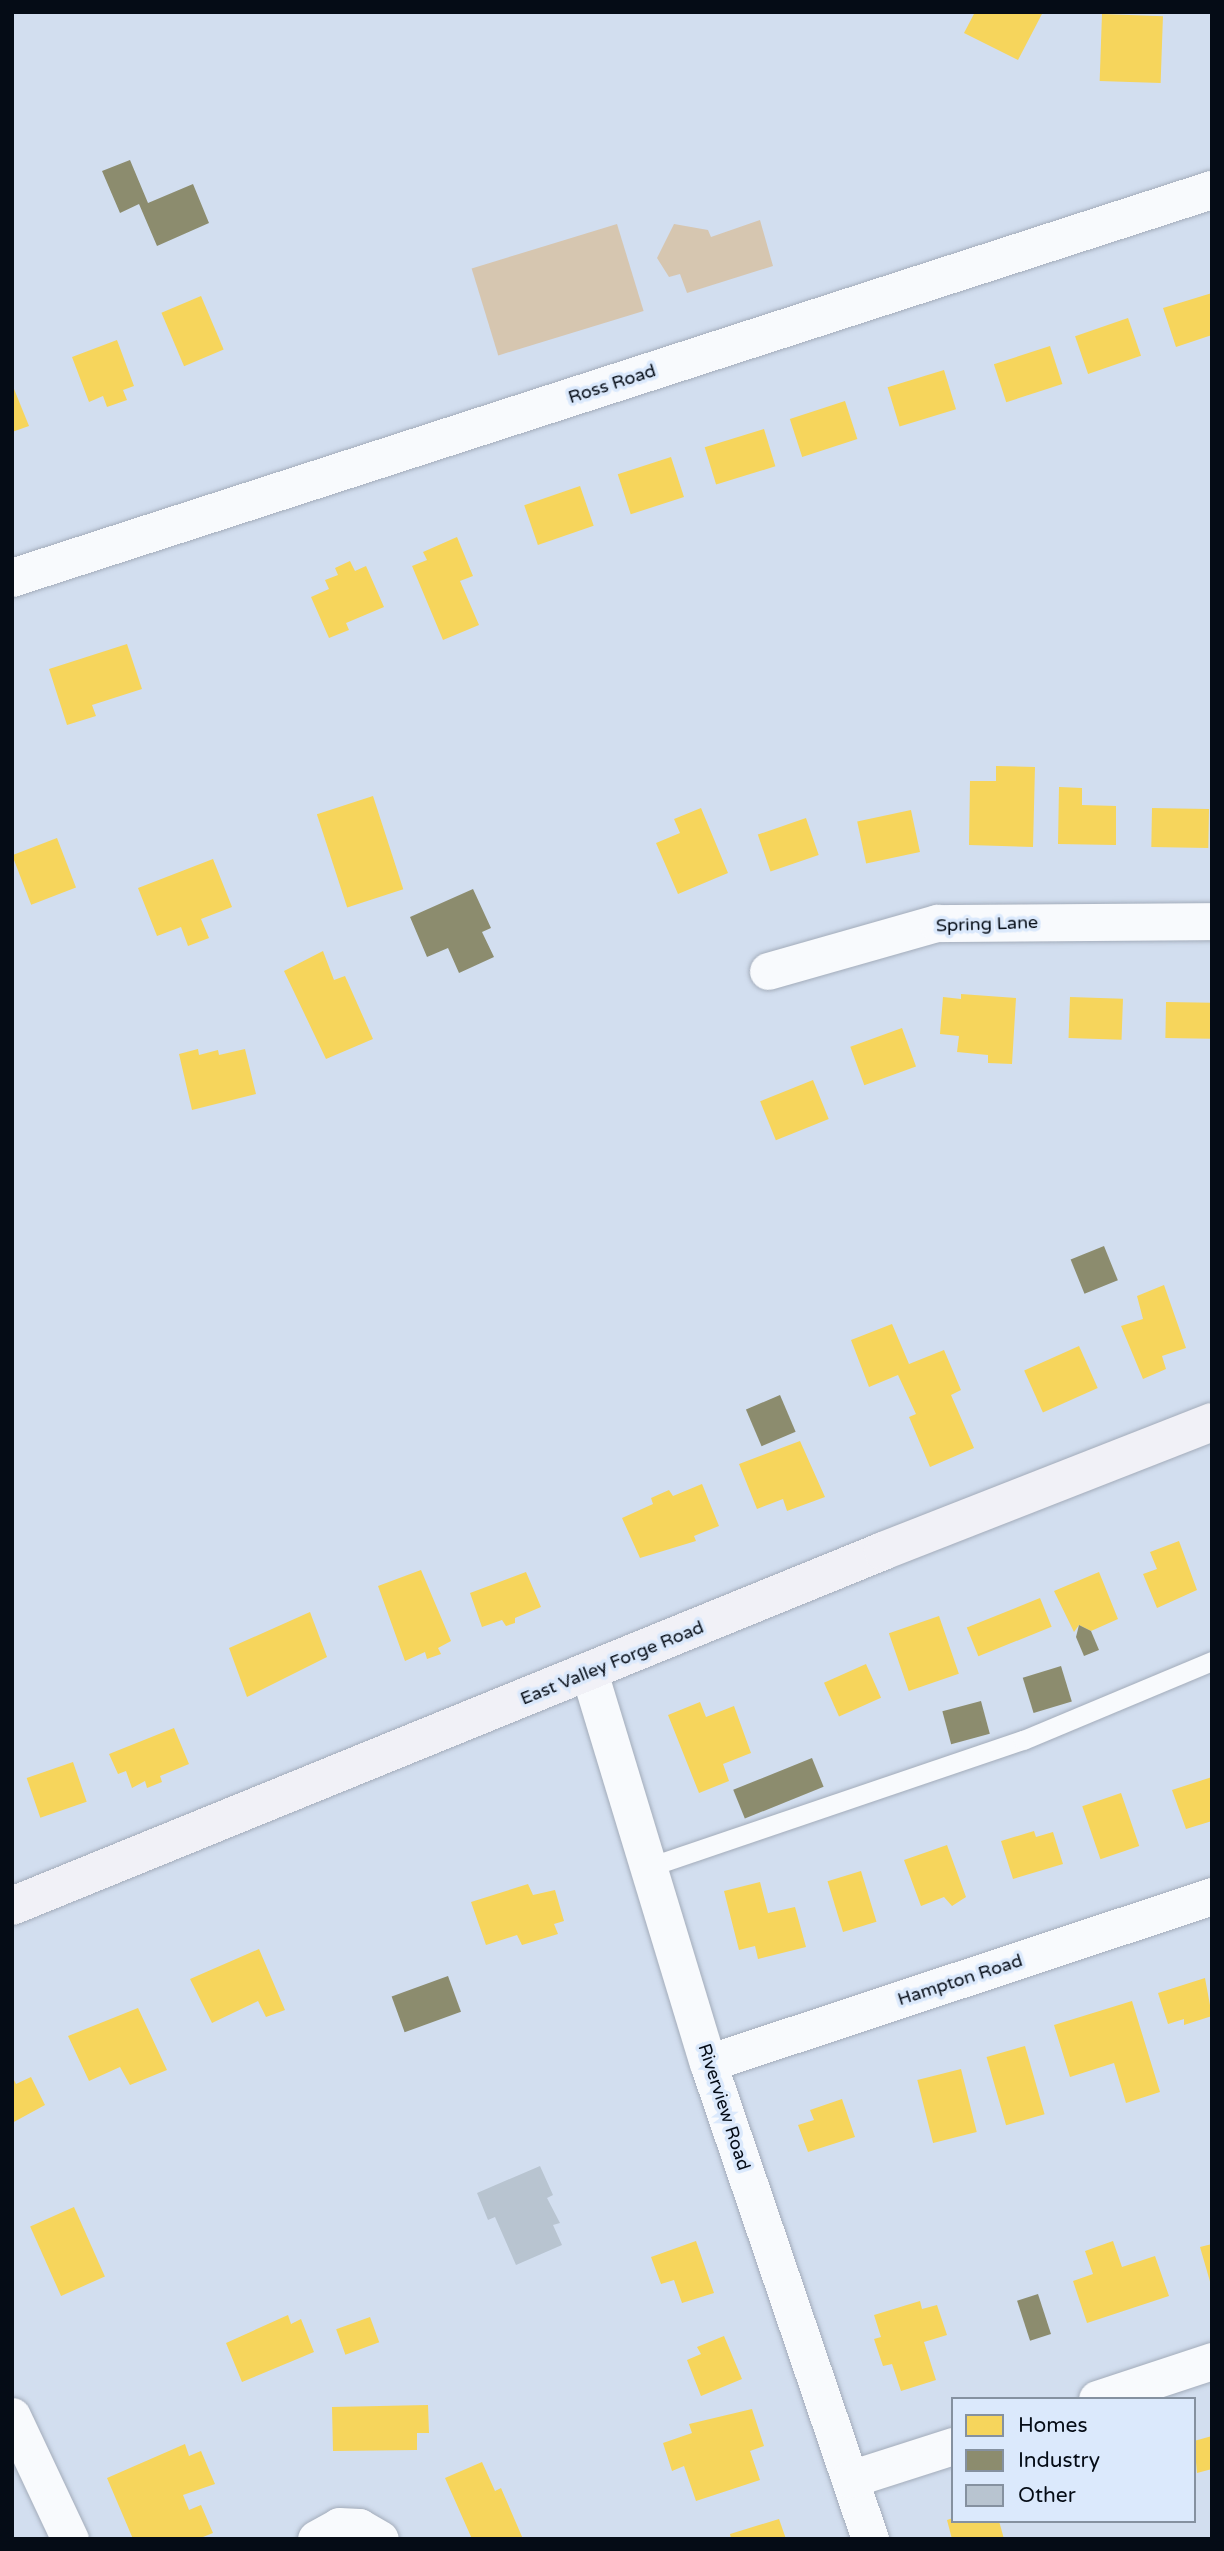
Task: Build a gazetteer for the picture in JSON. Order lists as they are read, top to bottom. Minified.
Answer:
{"streets":{"main road":["East Valley Forge Road"],"street":["Ross Road","Spring Lane","Hampton Road","Riverview Road"]},"crossings":[["East Valley Forge Road","Riverview Road"],["Hampton Road","Riverview Road"]],"legend":["Homes","Industry","Other"]}
